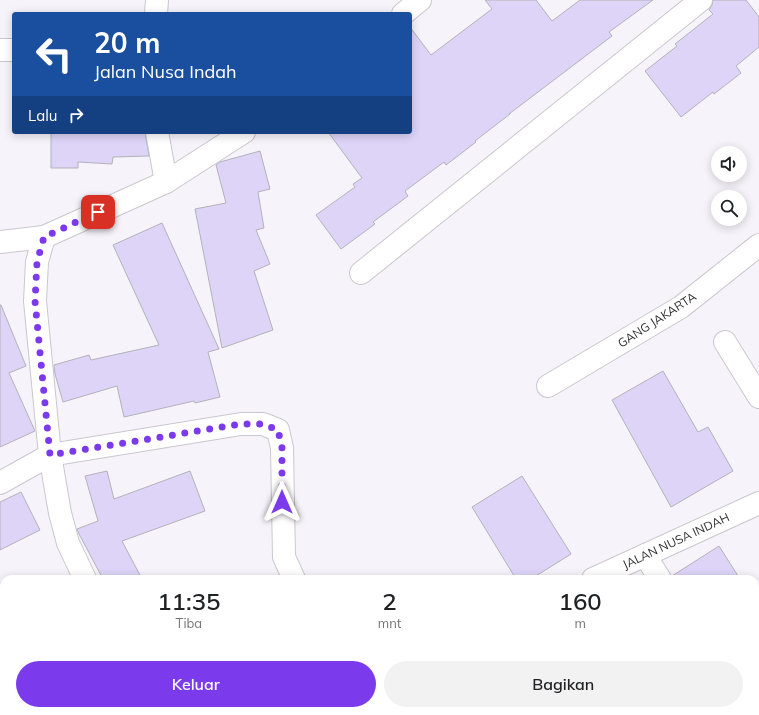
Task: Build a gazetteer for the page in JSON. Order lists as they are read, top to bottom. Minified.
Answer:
{"streets":{"street":["GANG JAKARTA","JALAN NUSA INDAH"]},"page":{"turn":["20 m","Jalan Nusa Indah"],"then":"Lalu","eta":["11:35","Tiba","2","mnt","160","m"],"buttons":["Keluar","Bagikan"]}}
